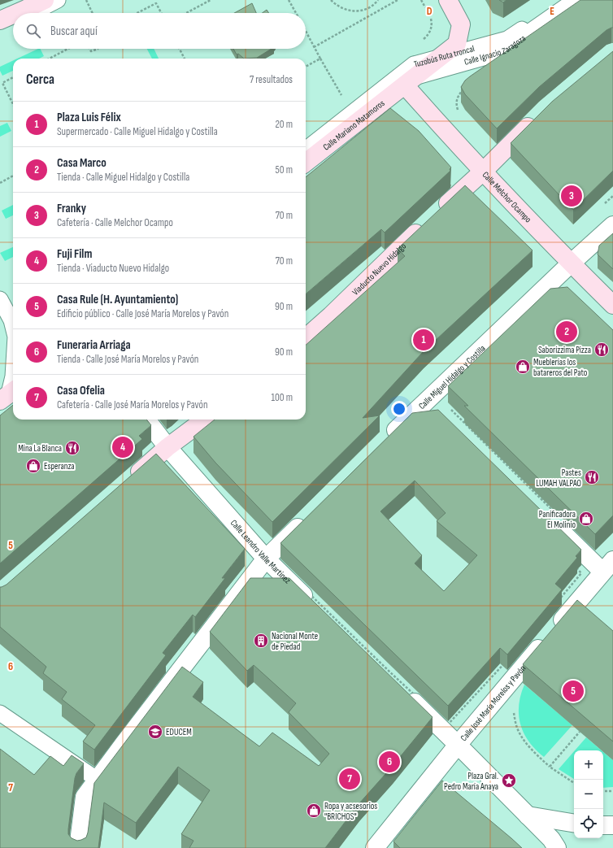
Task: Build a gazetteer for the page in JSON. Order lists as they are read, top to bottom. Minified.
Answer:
{"streets":{"street":["Calle Ignacio Zaragoza","Calle Mariano Matamoros","Calle Melchor Ocampo","Viaducto Nuevo Hidalgo","Calle Miguel Hidalgo y Costilla","Calle Leandro Valle Martínez","Calle José María Morelos y Pavón"],"lane":["Tuzobús Ruta troncal"]},"crossings":[["Calle Ignacio Zaragoza","Calle Mariano Matamoros"],["Calle Ignacio Zaragoza","Calle Melchor Ocampo"],["Calle Mariano Matamoros","Calle Melchor Ocampo"],["Calle Melchor Ocampo","Viaducto Nuevo Hidalgo"],["Calle Melchor Ocampo","Calle Miguel Hidalgo y Costilla"]],"places":{"restaurant":["Saborízzima Pizza","Mina La Blanca","Pastes LUMAH VALPAO"],"shop":["Mueblerías los batareros del Pato","Esperanza","Panificadora El Molinio","Ropa y acsesorios \"BRICHOS\""],"building":["Nacional Monte de Piedad"],"school or university":["EDUCEM"],"place":["Plaza Gral. Pedro María Anaya"]},"page":{"search":"Buscar aquí","heading":["Cerca","7 resultados"],"list":[{"mark":"1","name":"Plaza Luis Félix","note":"Supermercado · Calle Miguel Hidalgo y Costilla","value":"20 m"},{"mark":"2","name":"Casa Marco","note":"Tienda · Calle Miguel Hidalgo y Costilla","value":"50 m"},{"mark":"3","name":"Franky","note":"Cafetería · Calle Melchor Ocampo","value":"70 m"},{"mark":"4","name":"Fuji Film","note":"Tienda · Viaducto Nuevo Hidalgo","value":"70 m"},{"mark":"5","name":"Casa Rule (H. Ayuntamiento)","note":"Edificio público · Calle José María Morelos y Pavón","value":"90 m"},{"mark":"6","name":"Funeraria Arriaga","note":"Tienda · Calle José María Morelos y Pavón","value":"90 m"},{"mark":"7","name":"Casa Ofelia","note":"Cafetería · Calle José María Morelos y Pavón","value":"100 m"}],"pins":["3","2","1","4","5","6","7"],"map_buttons":["+","−"]},"grid":{"columns":["D","E"],"rows":["5","6","7"]}}
